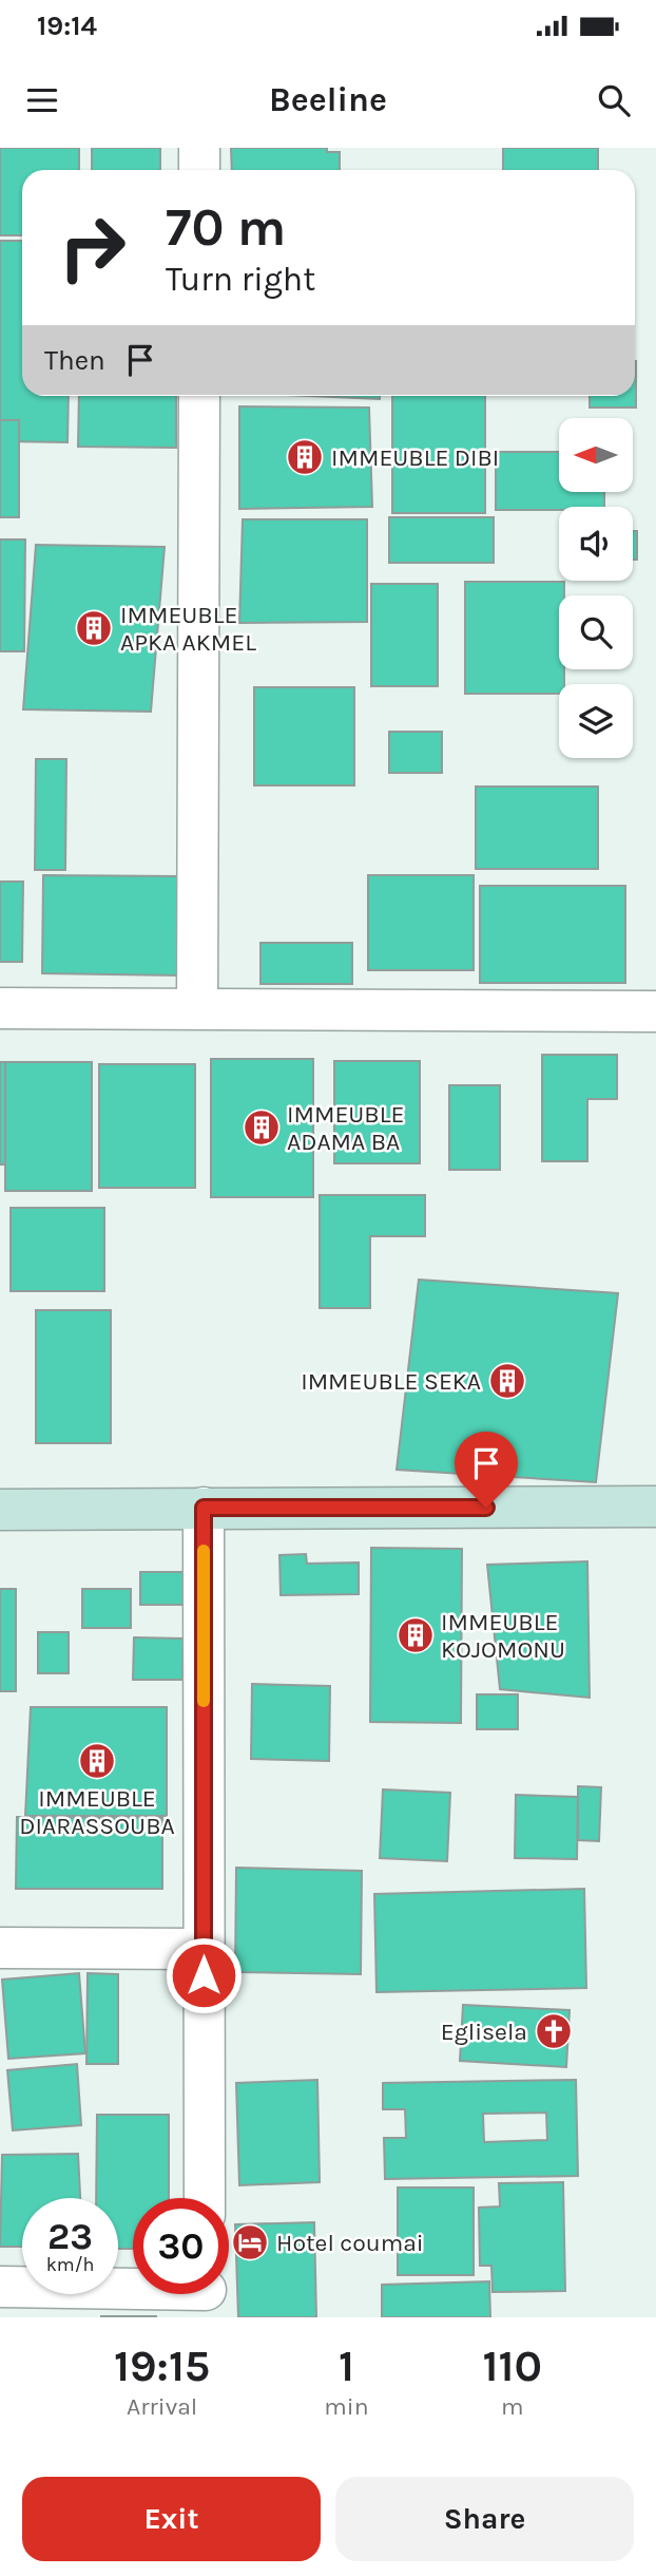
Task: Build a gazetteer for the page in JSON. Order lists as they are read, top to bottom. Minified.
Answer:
{"places":{"building":["IMMEUBLE DIBI","IMMEUBLE APKA AKMEL","IMMEUBLE ADAMA BA","IMMEUBLE SEKA","IMMEUBLE KOJOMONU","IMMEUBLE DIARASSOUBA"],"church":["Eglisela"],"hotel":["Hotel coumai"]},"north":"left","page":{"status":"19:14","header":"Beeline","turn":["70 m","Turn right"],"then":"Then","speed":"23 km/h","limit":"30","eta":["19:15","Arrival","1","min","110","m"],"buttons":["Exit","Share"]}}
